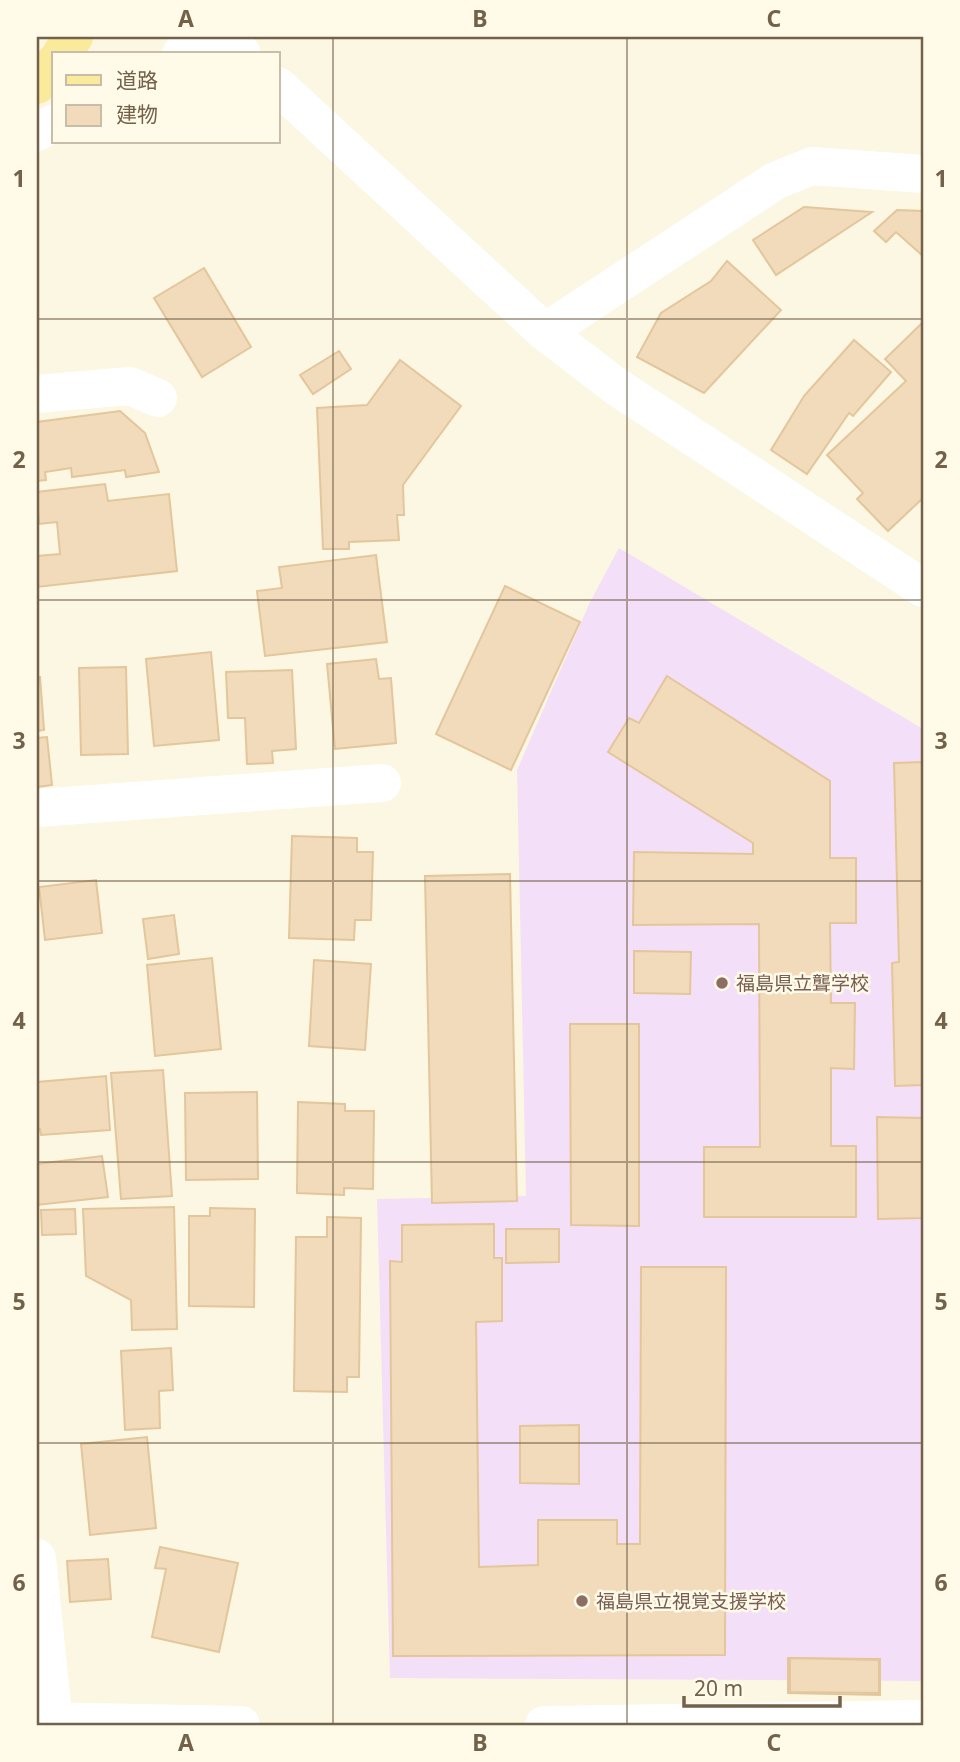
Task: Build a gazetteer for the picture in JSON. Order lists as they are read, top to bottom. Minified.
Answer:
{"places":["福島県立聾学校","福島県立視覚支援学校"],"legend":["道路","建物"],"scale_bar":"20 m","grid":{"columns":["A","B","C"],"rows":["1","2","3","4","5","6"]}}
